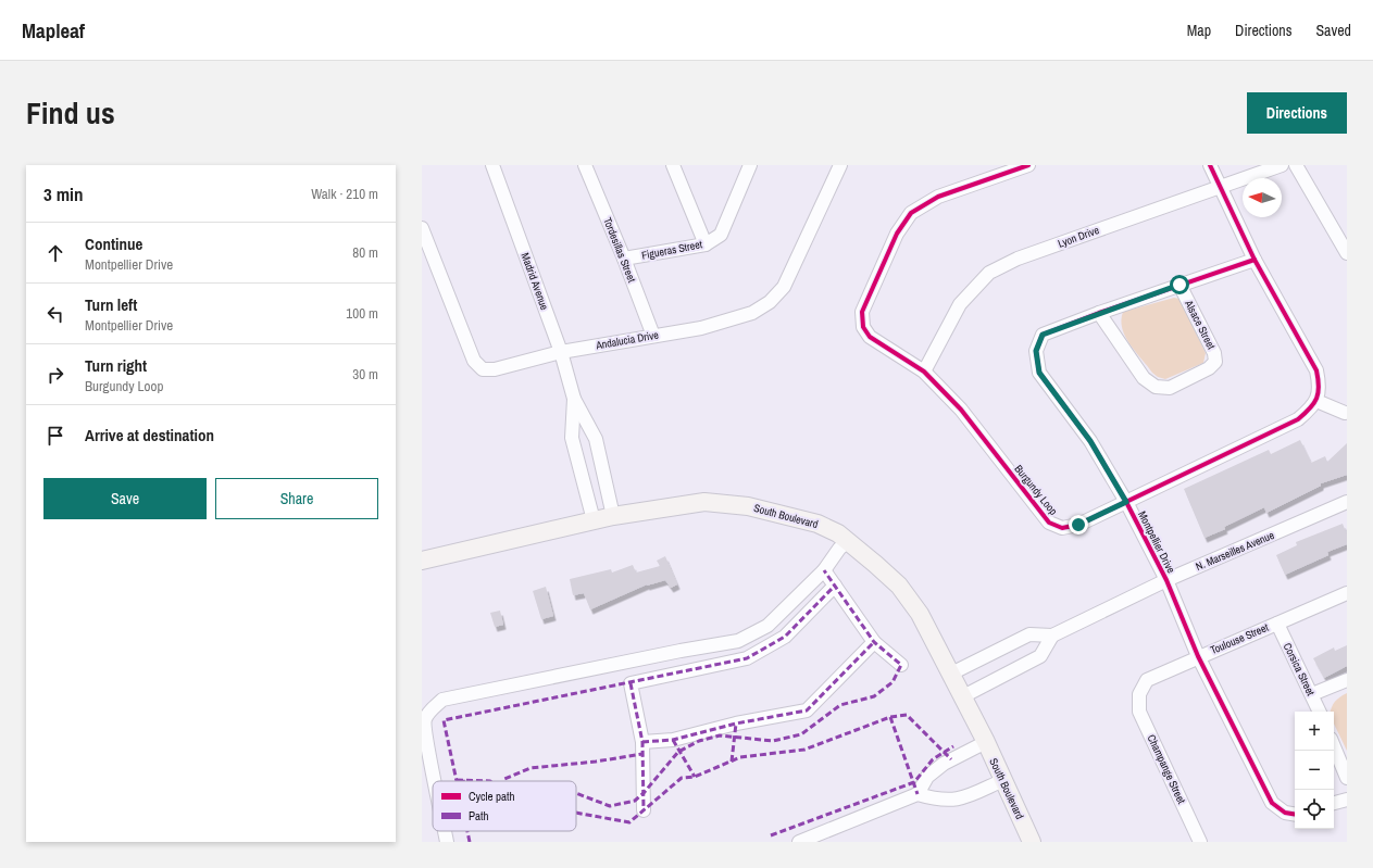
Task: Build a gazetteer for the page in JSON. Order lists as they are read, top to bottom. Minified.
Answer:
{"streets":{"main road":["South Boulevard"],"street":["Lyon Drive","Tordesillas Street","Figueras Street","Madrid Avenue","Alsace Street","Andalucia Drive","Burgundy Loop","Montpellier Drive","N. Marseilles Avenue","Toulouse Street","Corsica Street","Champange Street"]},"crossings":[["Lyon Drive","Burgundy Loop"],["Tordesillas Street","Figueras Street"],["Tordesillas Street","Andalucia Drive"],["Madrid Avenue","Andalucia Drive"],["Alsace Street","Montpellier Drive"],["Burgundy Loop","Montpellier Drive"],["Montpellier Drive","N. Marseilles Avenue"],["Montpellier Drive","Toulouse Street"],["Toulouse Street","Corsica Street"],["Toulouse Street","Champange Street"]],"legend":["Cycle path","Path"],"north":"left","page":{"header":"Mapleaf","nav":["Map","Directions","Saved"],"title":"Find us","buttons":["Directions",["Save","Share"]],"heading":["3 min","Walk · 210 m"],"list":[["Continue","Montpellier Drive","80 m"],["Turn left","Montpellier Drive","100 m"],["Turn right","Burgundy Loop","30 m"],"Arrive at destination"],"map_buttons":["+","−"]}}
